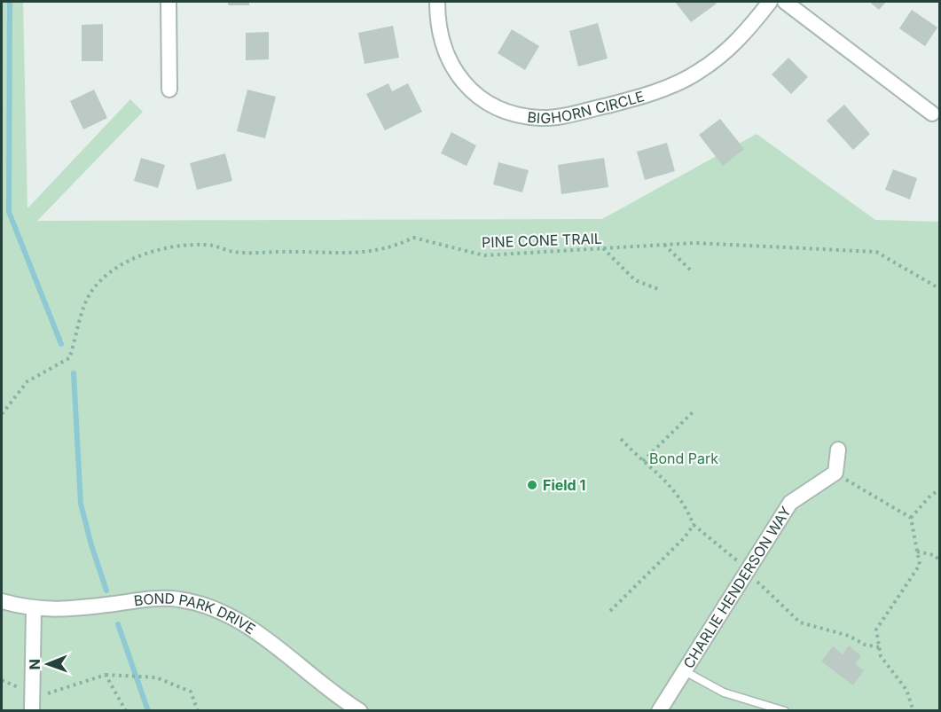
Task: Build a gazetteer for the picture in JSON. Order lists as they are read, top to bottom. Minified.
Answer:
{"streets":{"street":["BIGHORN CIRCLE","CHARLIE HENDERSON WAY","BOND PARK DRIVE"],"path":["PINE CONE TRAIL"]},"parks":["Bond Park"],"places":["Field 1"],"north":"left"}
